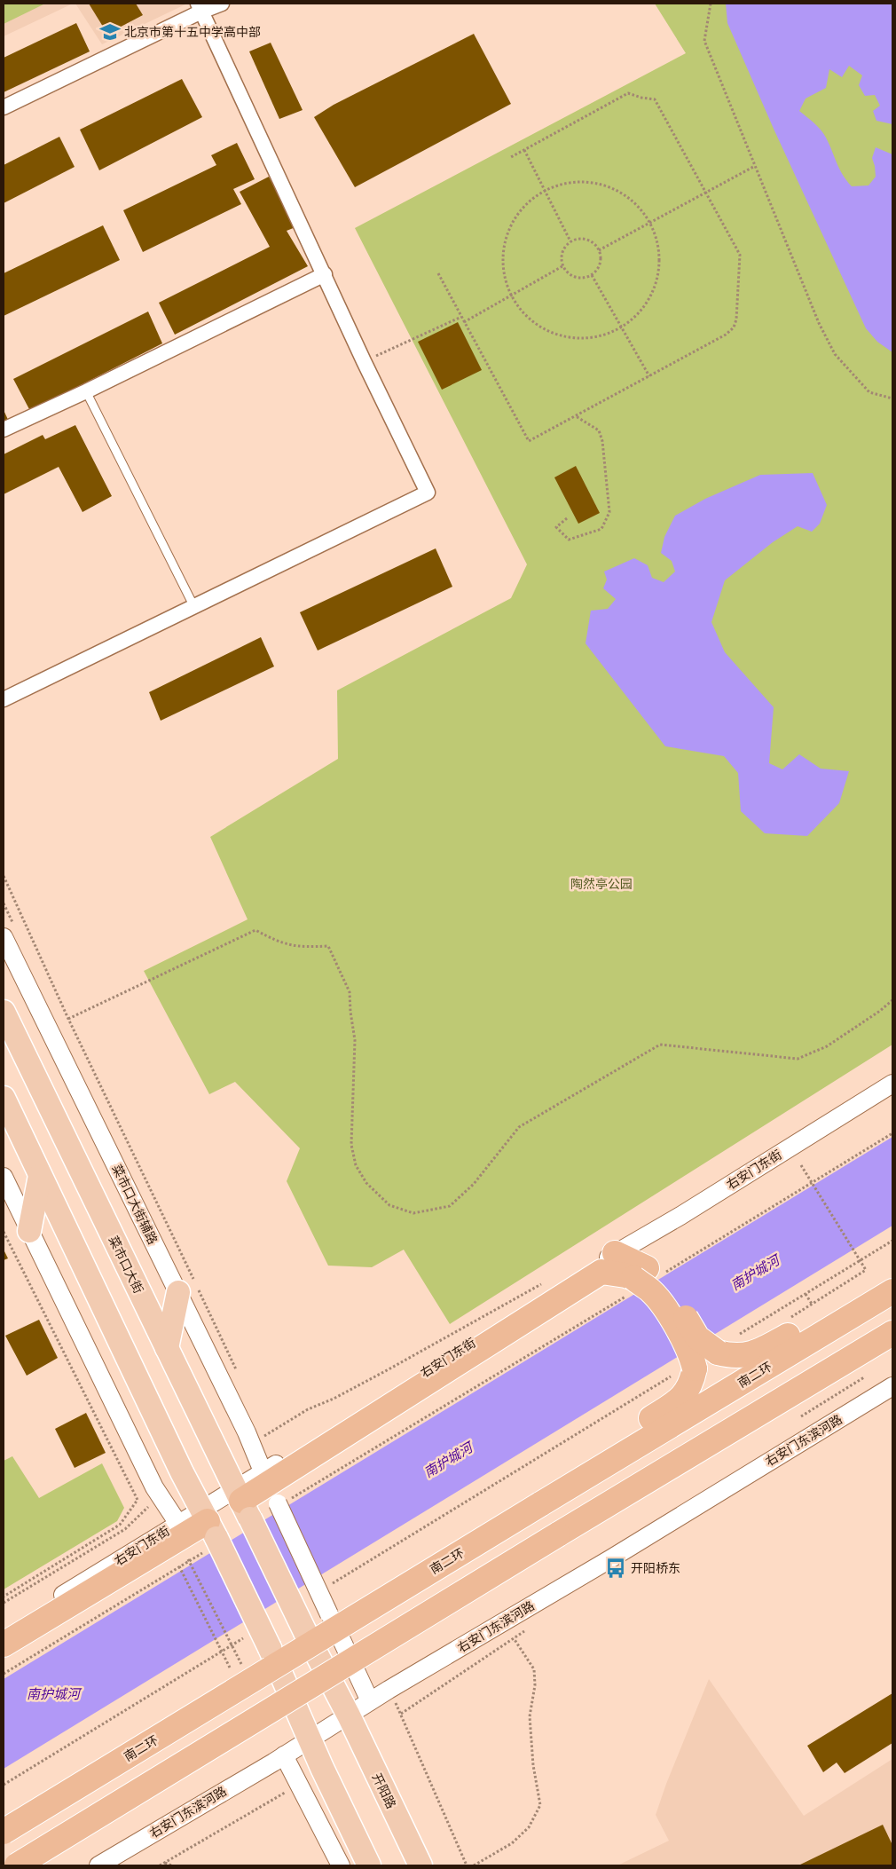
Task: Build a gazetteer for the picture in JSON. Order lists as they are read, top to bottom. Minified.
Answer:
{"streets":{"highway":["南二环"],"main road":["菜市口大街","开阳路"],"street":["右安门东街","菜市口大街辅路","右安门东滨河路"]},"crossings":[["右安门东街","菜市口大街辅路"],["右安门东街","菜市口大街"],["菜市口大街辅路","右安门东滨河路"],["菜市口大街","开阳路"],["右安门东滨河路","开阳路"]],"water":["南护城河"],"parks":["陶然亭公园"],"places":{"school or university":["北京市第十五中学高中部"],"bus stop":["开阳桥东"]}}
